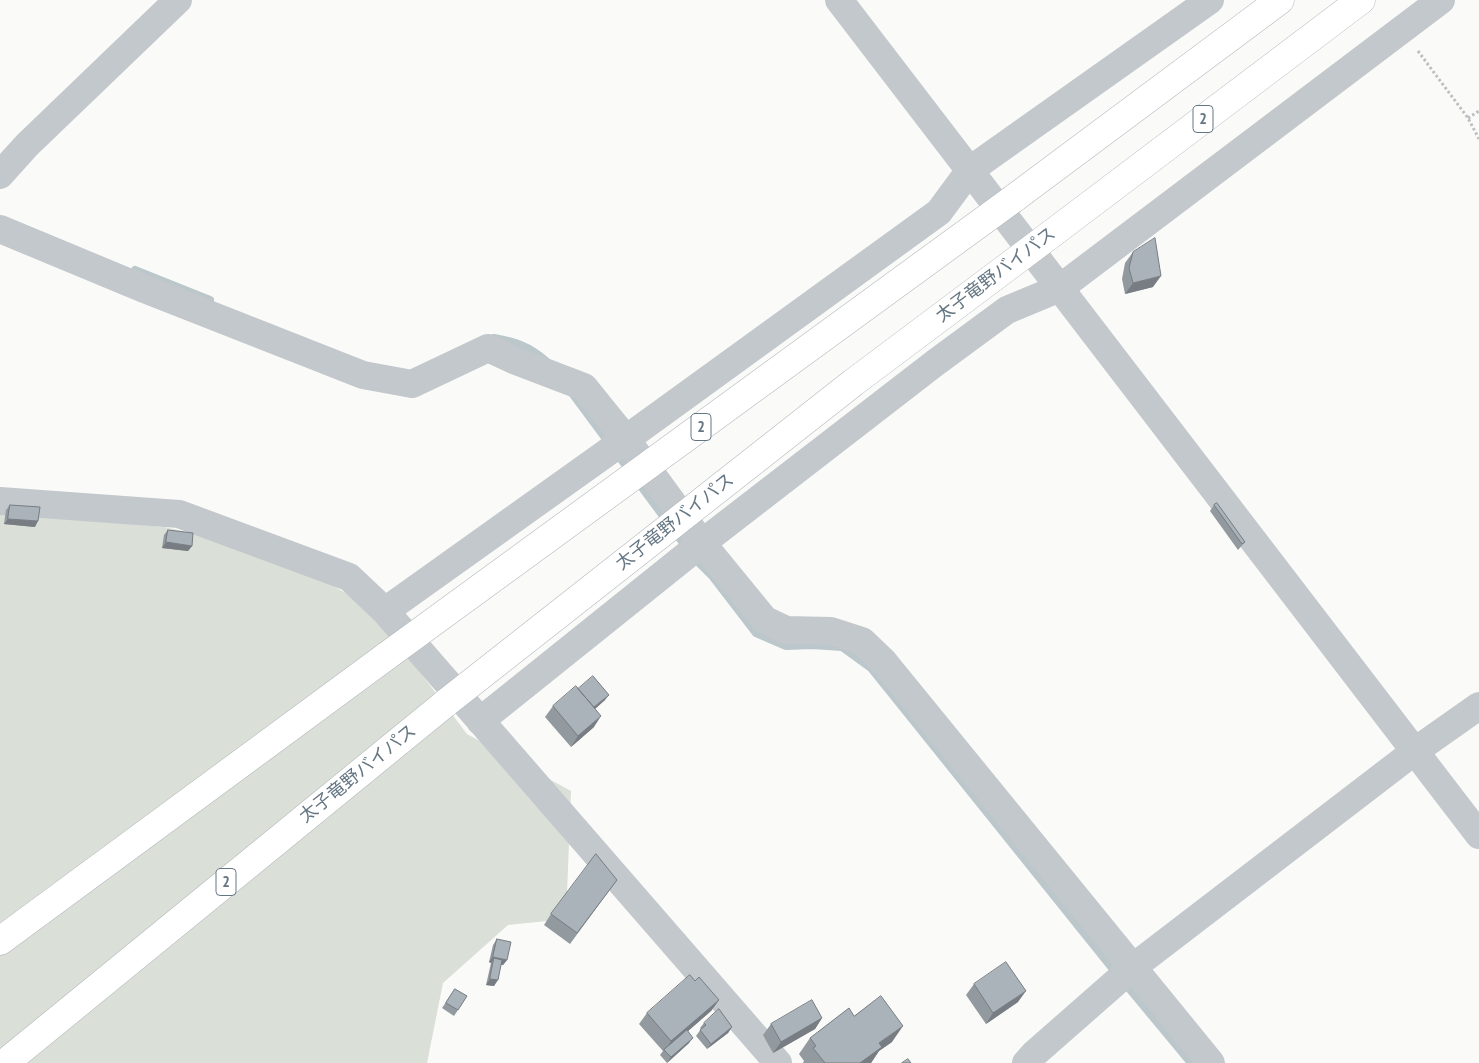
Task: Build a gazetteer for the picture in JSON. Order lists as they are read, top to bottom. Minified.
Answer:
{"streets":{"highway":["2","太子竜野バイパス"]}}
